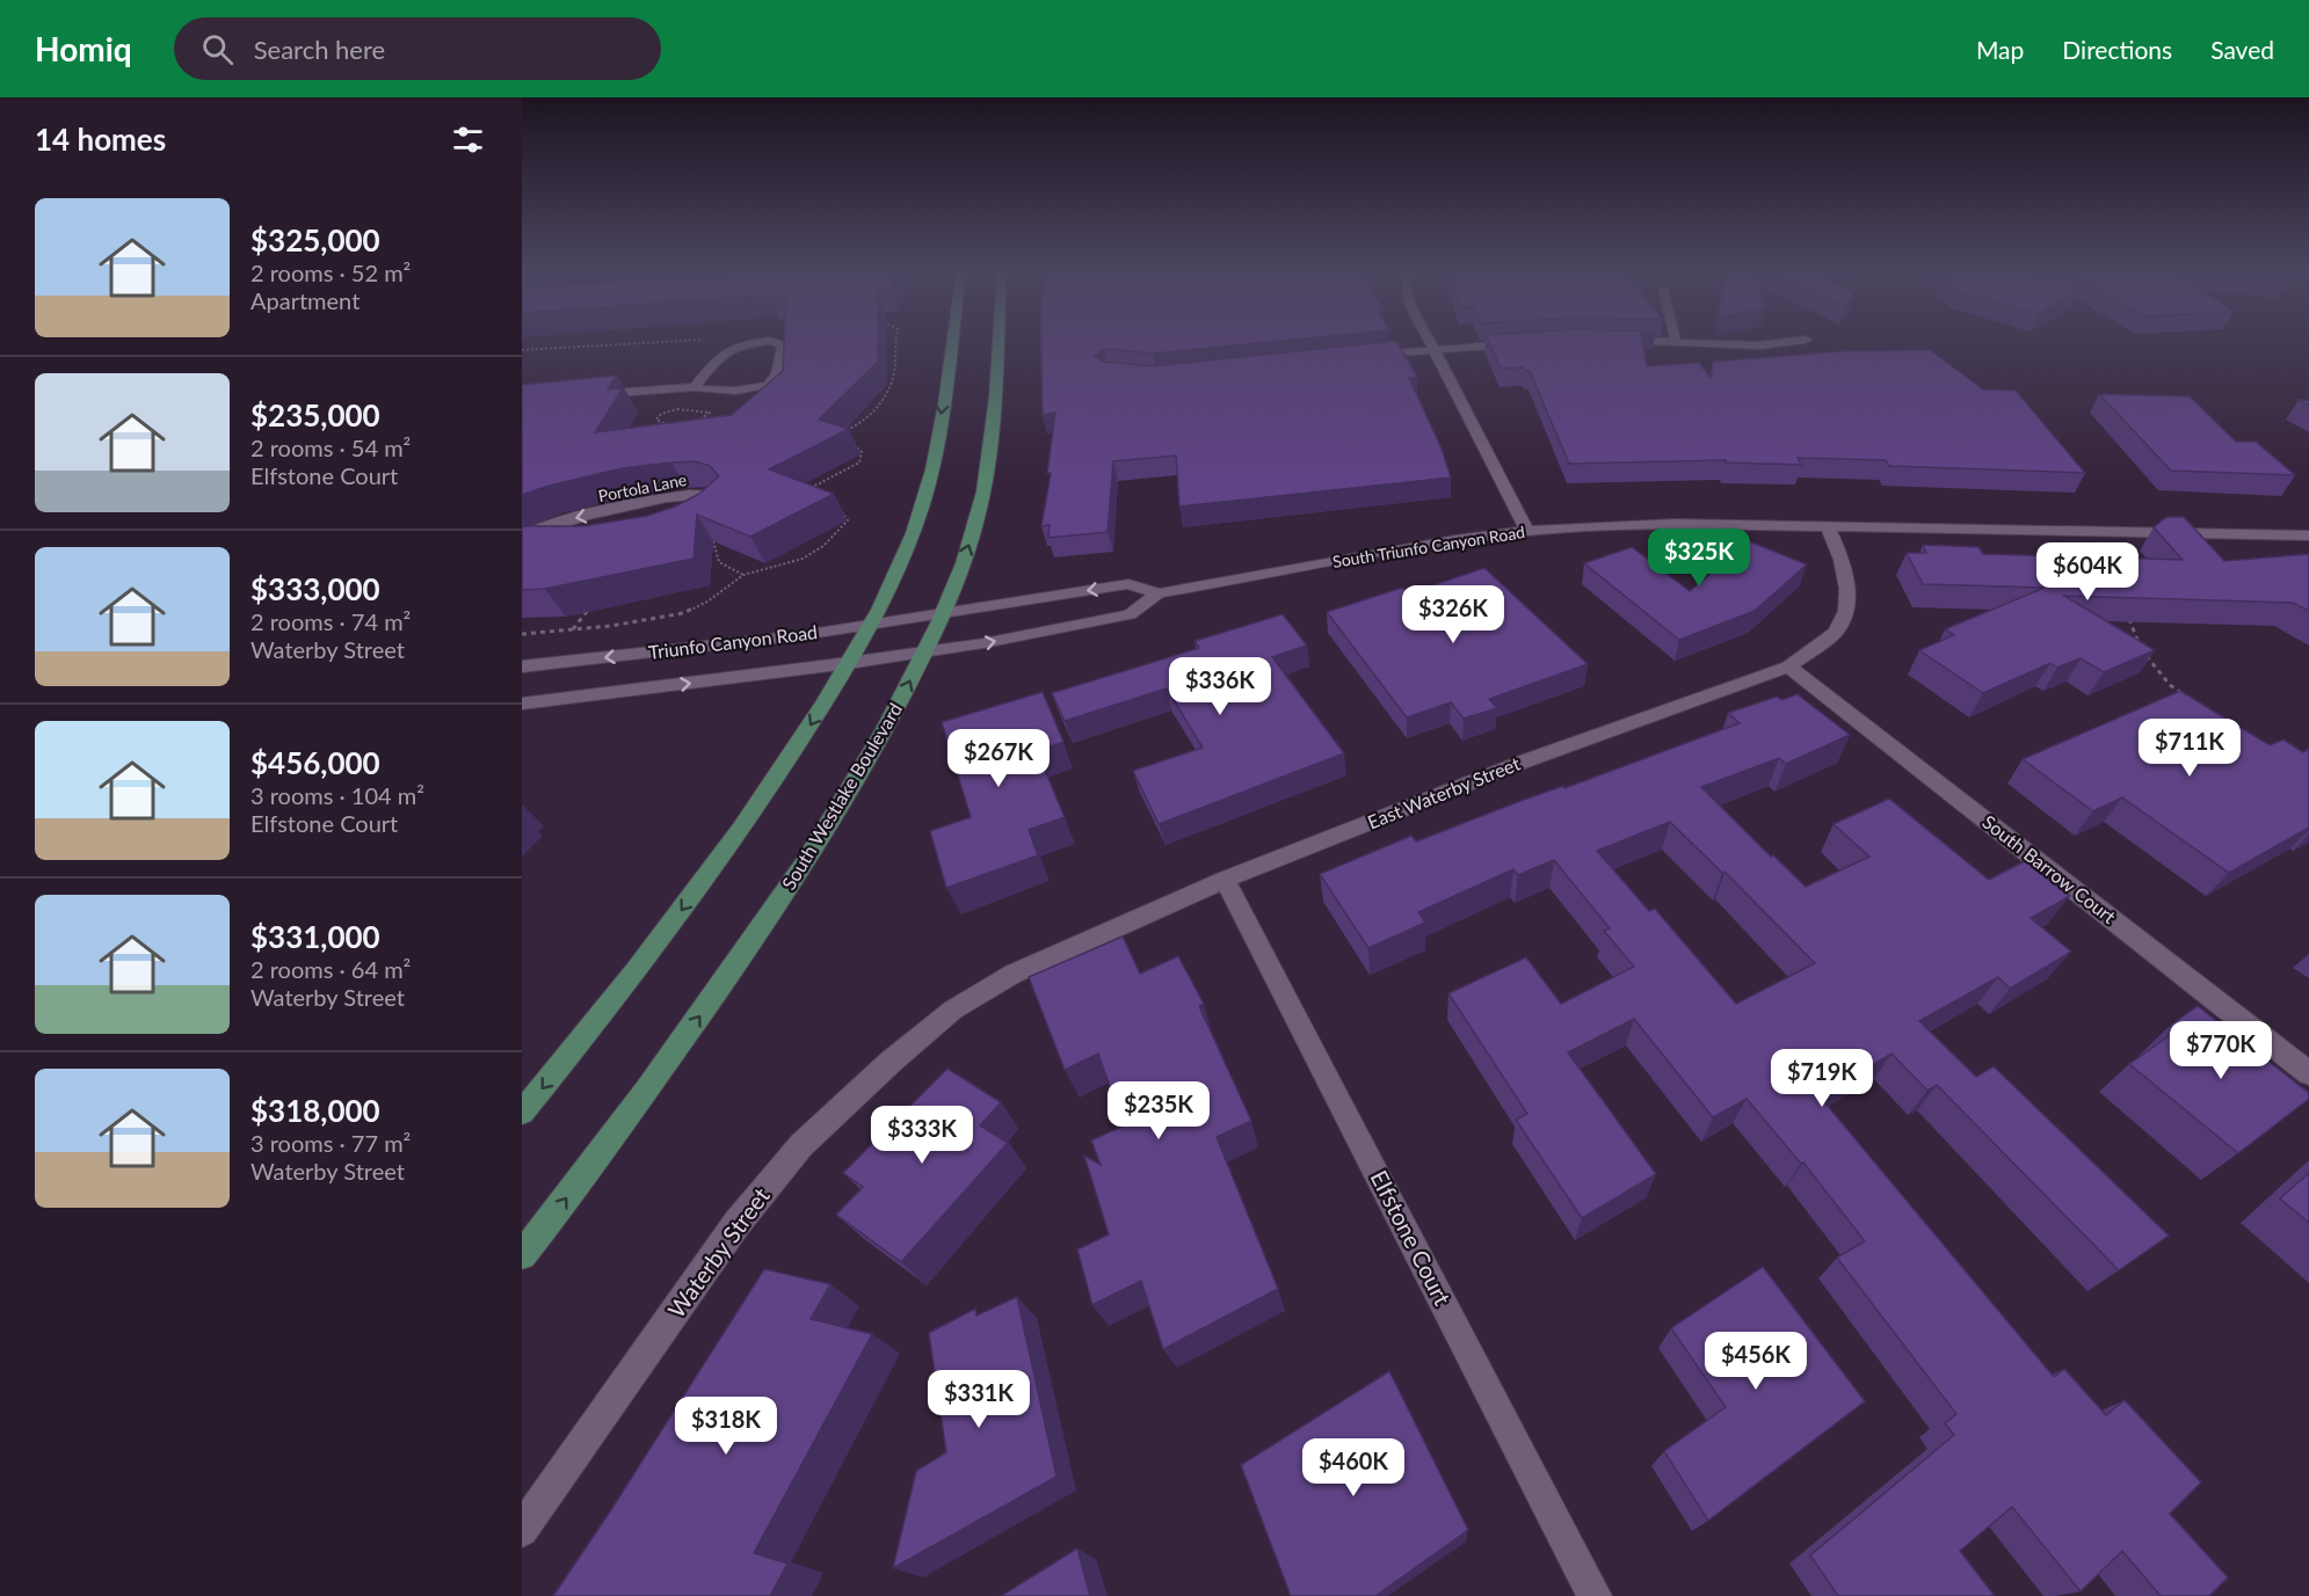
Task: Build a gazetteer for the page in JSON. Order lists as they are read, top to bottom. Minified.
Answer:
{"streets":{"main road":["South Westlake Boulevard"],"street":["Portola Lane","South Triunfo Canyon Road","Triunfo Canyon Road","East Waterby Street","South Barrow Court","Elfstone Court","Waterby Street"]},"crossings":[["South Triunfo Canyon Road","Triunfo Canyon Road"],["South Triunfo Canyon Road","East Waterby Street"],["South Triunfo Canyon Road","South Westlake Boulevard"],["Triunfo Canyon Road","South Westlake Boulevard"],["East Waterby Street","South Barrow Court"],["East Waterby Street","Elfstone Court"],["East Waterby Street","Waterby Street"]],"page":{"header":"Homiq","search":"Search here","nav":["Map","Directions","Saved"],"heading":"14 homes","list":[{"name":"$325,000","note":"2 rooms · 52 m² · Apartment"},{"name":"$235,000","note":"2 rooms · 54 m² · Elfstone Court"},{"name":"$333,000","note":"2 rooms · 74 m² · Waterby Street"},{"name":"$456,000","note":"3 rooms · 104 m² · Elfstone Court"},{"name":"$331,000","note":"2 rooms · 64 m² · Waterby Street"},{"name":"$318,000","note":"3 rooms · 77 m² · Waterby Street"}],"price":["$325K","$604K","$326K","$336K","$711K","$267K","$770K","$719K","$235K","$333K","$456K","$331K","$318K","$460K"]}}
